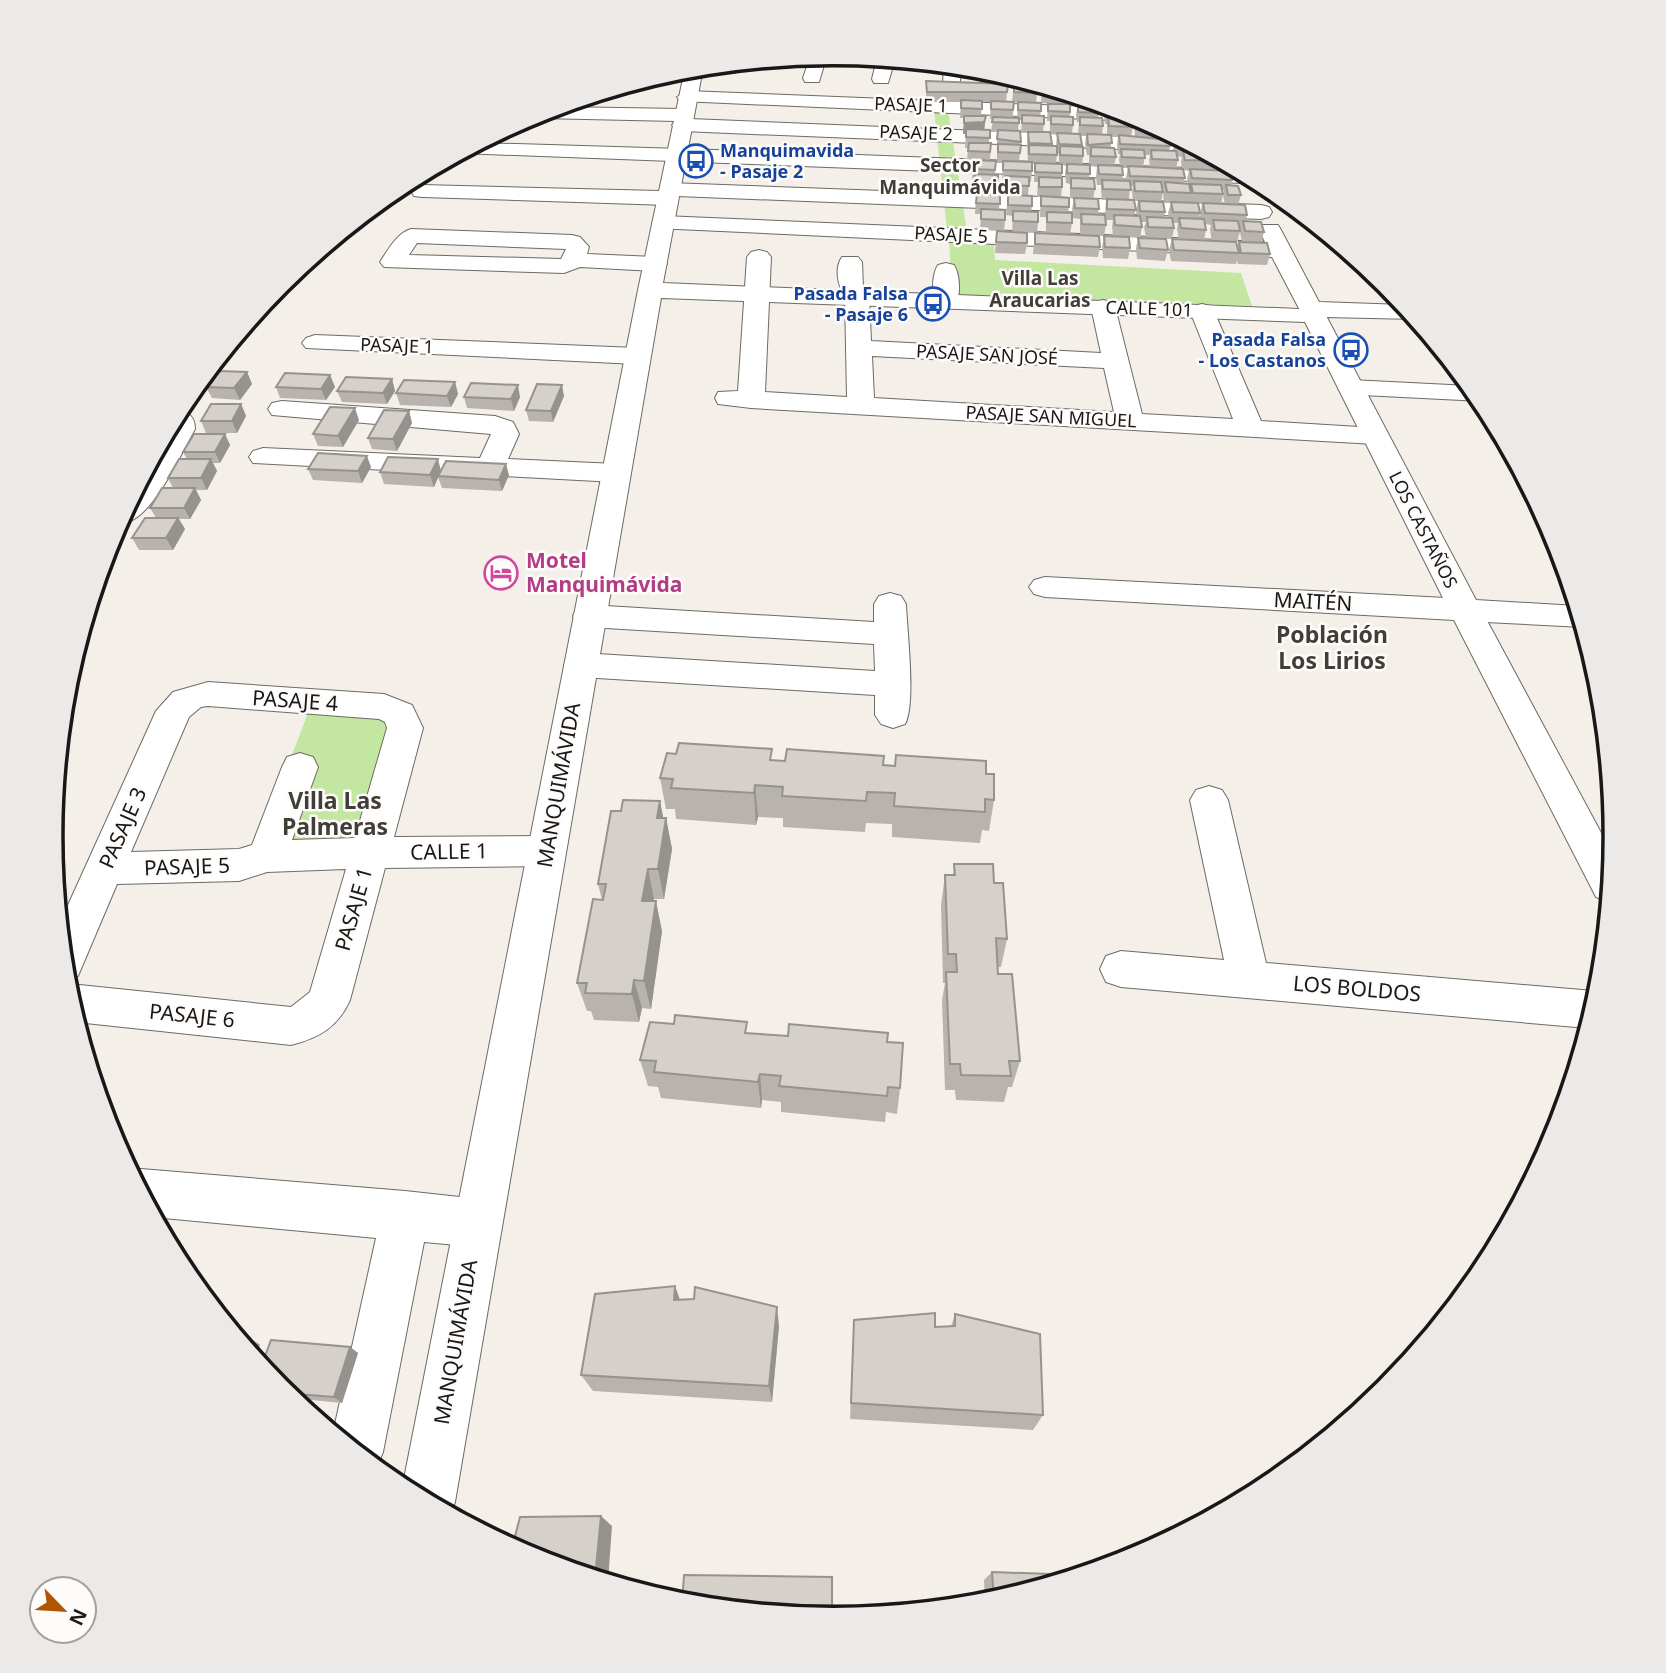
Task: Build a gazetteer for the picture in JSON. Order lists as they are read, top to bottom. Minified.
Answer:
{"streets":{"street":["PASAJE 1","PASAJE 2","PASAJE 5","CALLE 101","PASAJE SAN JOSÉ","PASAJE SAN MIGUEL","LOS CASTAÑOS","MAITÉN","PASAJE 4","MANQUIMÁVIDA","PASAJE 3","CALLE 1","LOS BOLDOS","PASAJE 6"]},"crossings":[["PASAJE 1","PASAJE 2"],["PASAJE 1","PASAJE 4"],["PASAJE 1","MANQUIMÁVIDA"],["PASAJE 1","CALLE 1"],["PASAJE 1","PASAJE 6"],["PASAJE 2","MANQUIMÁVIDA"],["PASAJE 5","LOS CASTAÑOS"],["PASAJE 5","MANQUIMÁVIDA"],["PASAJE 5","PASAJE 3"],["PASAJE 5","CALLE 1"],["CALLE 101","PASAJE SAN MIGUEL"],["CALLE 101","LOS CASTAÑOS"],["CALLE 101","MANQUIMÁVIDA"],["PASAJE SAN MIGUEL","LOS CASTAÑOS"],["LOS CASTAÑOS","MAITÉN"],["PASAJE 4","PASAJE 3"],["MANQUIMÁVIDA","CALLE 1"]],"districts":["Sector Manquimávida","Villa Las Araucarias","Población Los Lirios","Villa Las Palmeras"],"places":{"bus stop":["Manquimavida - Pasaje 2","Pasada Falsa - Pasaje 6","Pasada Falsa - Los Castanos"],"hotel":["Motel Manquimávida"]},"north":"bottom right"}
